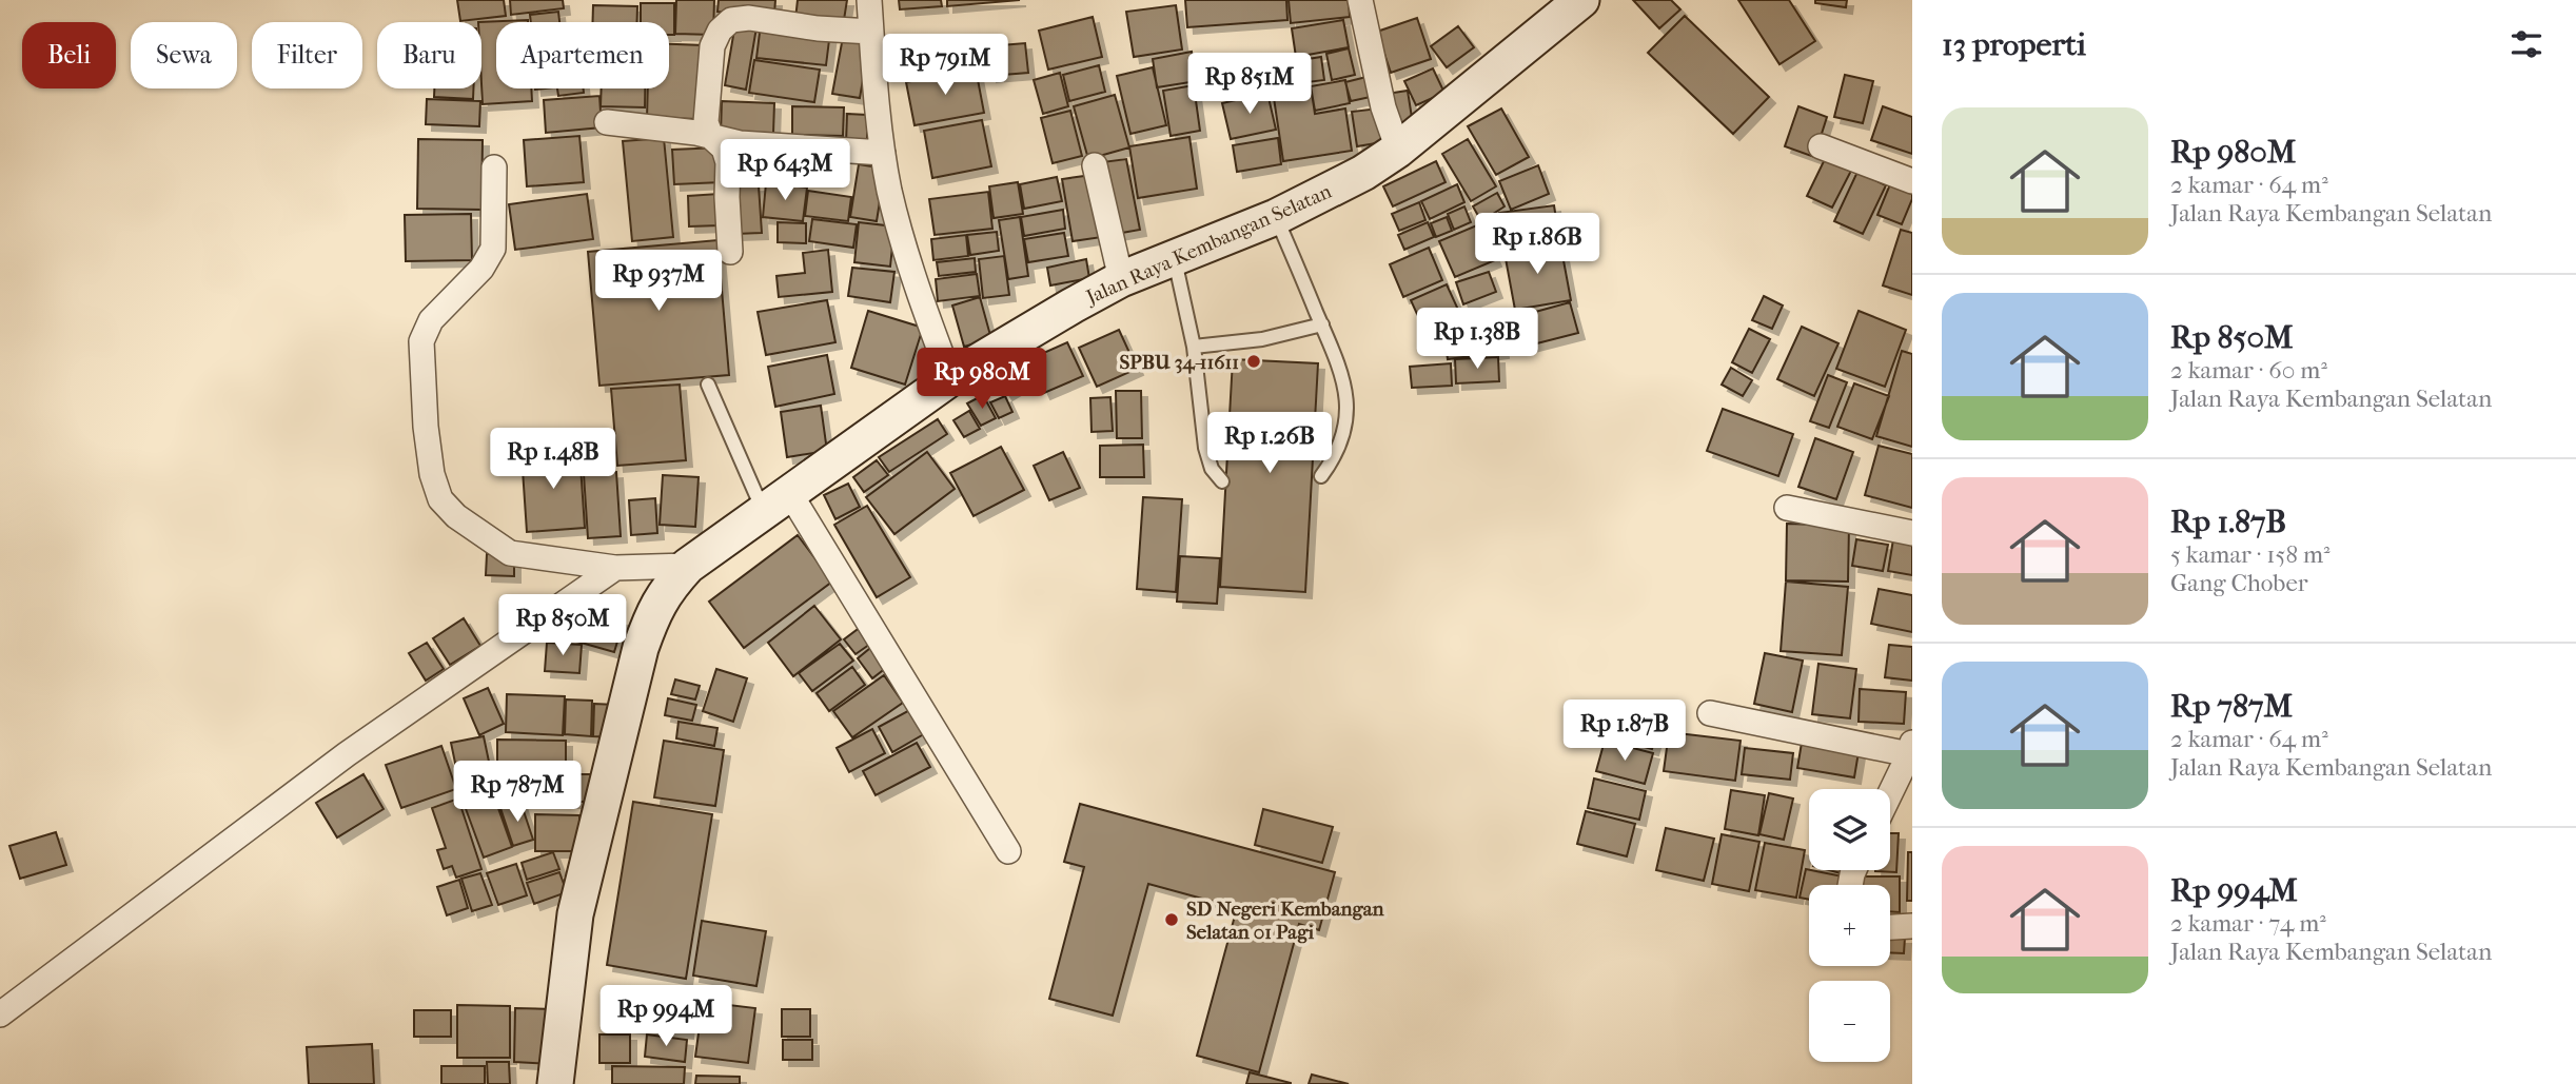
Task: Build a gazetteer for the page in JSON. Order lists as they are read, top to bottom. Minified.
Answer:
{"streets":{"main road":["Jalan Raya Kembangan Selatan"]},"places":["SPBU 34-11611","SD Negeri Kembangan Selatan 01 Pagi"],"page":{"heading":"13 properti","chip":["Beli","Sewa","Filter","Baru","Apartemen"],"price":["Rp 791M","Rp 851M","Rp 643M","Rp 1.86B","Rp 937M","Rp 1.38B","Rp 980M","Rp 1.26B","Rp 1.48B","Rp 850M","Rp 1.87B","Rp 787M","Rp 994M"],"list":[{"name":"Rp 980M","note":"2 kamar · 64 m² · Jalan Raya Kembangan Selatan"},{"name":"Rp 850M","note":"2 kamar · 60 m² · Jalan Raya Kembangan Selatan"},{"name":"Rp 1.87B","note":"5 kamar · 158 m² · Gang Chober"},{"name":"Rp 787M","note":"2 kamar · 64 m² · Jalan Raya Kembangan Selatan"},{"name":"Rp 994M","note":"2 kamar · 74 m² · Jalan Raya Kembangan Selatan"}],"map_buttons":["+","−"]}}
